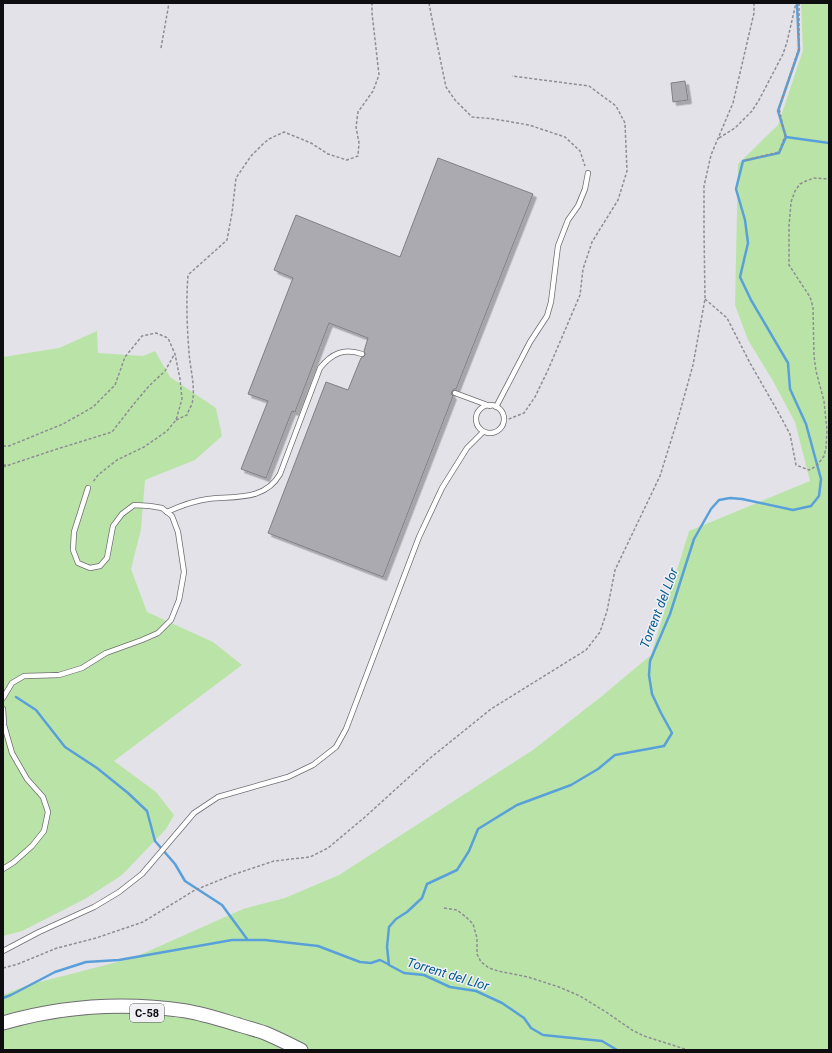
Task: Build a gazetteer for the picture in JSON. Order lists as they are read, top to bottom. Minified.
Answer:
{"streets":{"main road":["C-58"]},"water":["Torrent del Llor"]}
